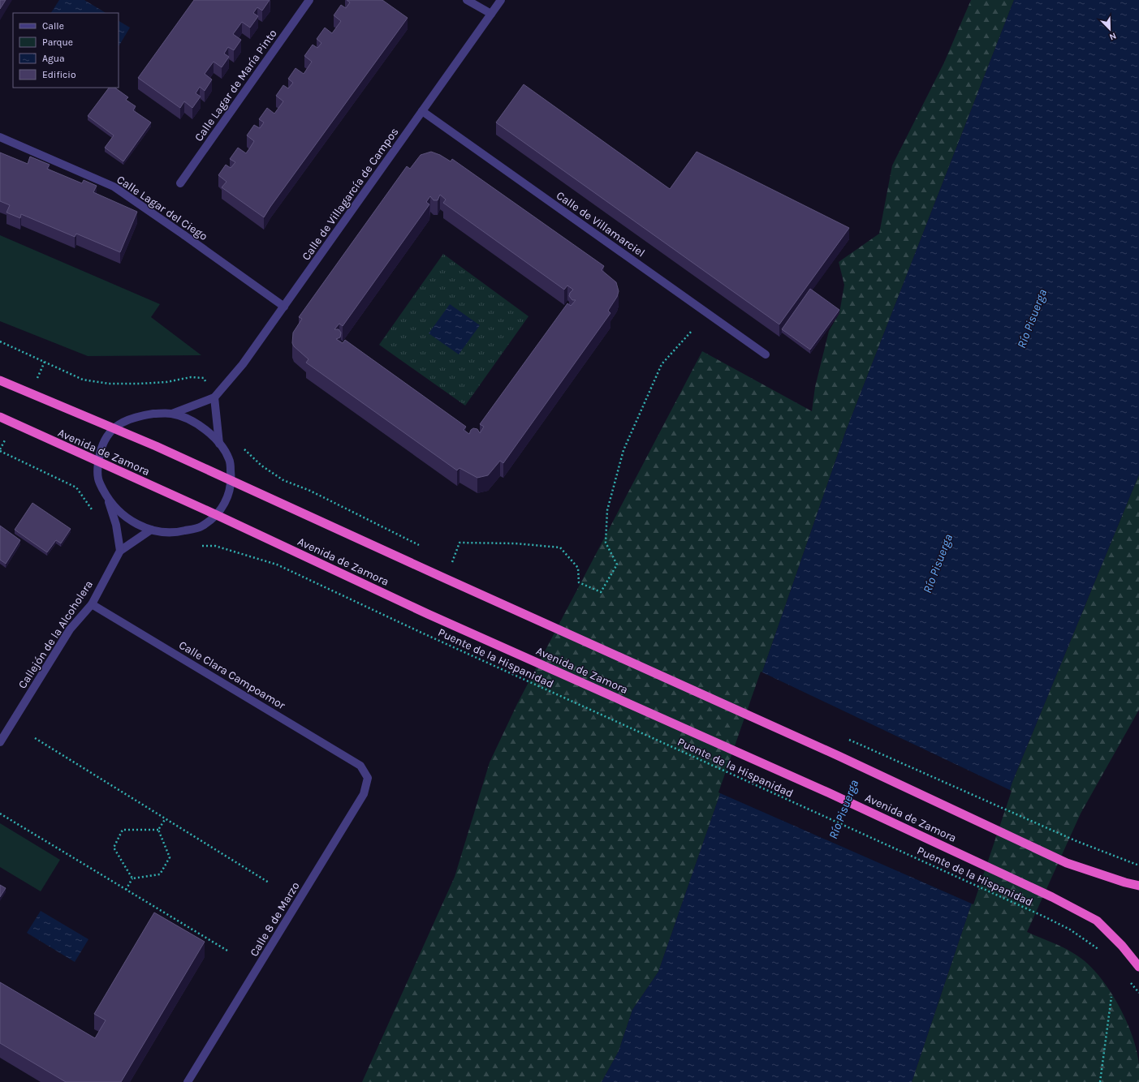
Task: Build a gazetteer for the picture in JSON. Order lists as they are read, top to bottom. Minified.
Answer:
{"streets":{"highway":["Avenida de Zamora"],"street":["Calle Lagar de María Pinto","Calle de Villagarcía de Campos","Calle Lagar del Ciego","Calle de Villamarciel","Callejón de la Alcoholera","Calle Clara Campoamor","Calle 8 de Marzo"],"path":["Puente de la Hispanidad"]},"crossings":[["Calle de Villagarcía de Campos","Calle Lagar del Ciego"],["Calle de Villagarcía de Campos","Calle de Villamarciel"],["Callejón de la Alcoholera","Calle Clara Campoamor"],["Calle Clara Campoamor","Calle 8 de Marzo"]],"water":["Río Pisuerga"],"legend":["Calle","Parque","Agua","Edificio"],"north":"bottom right"}
